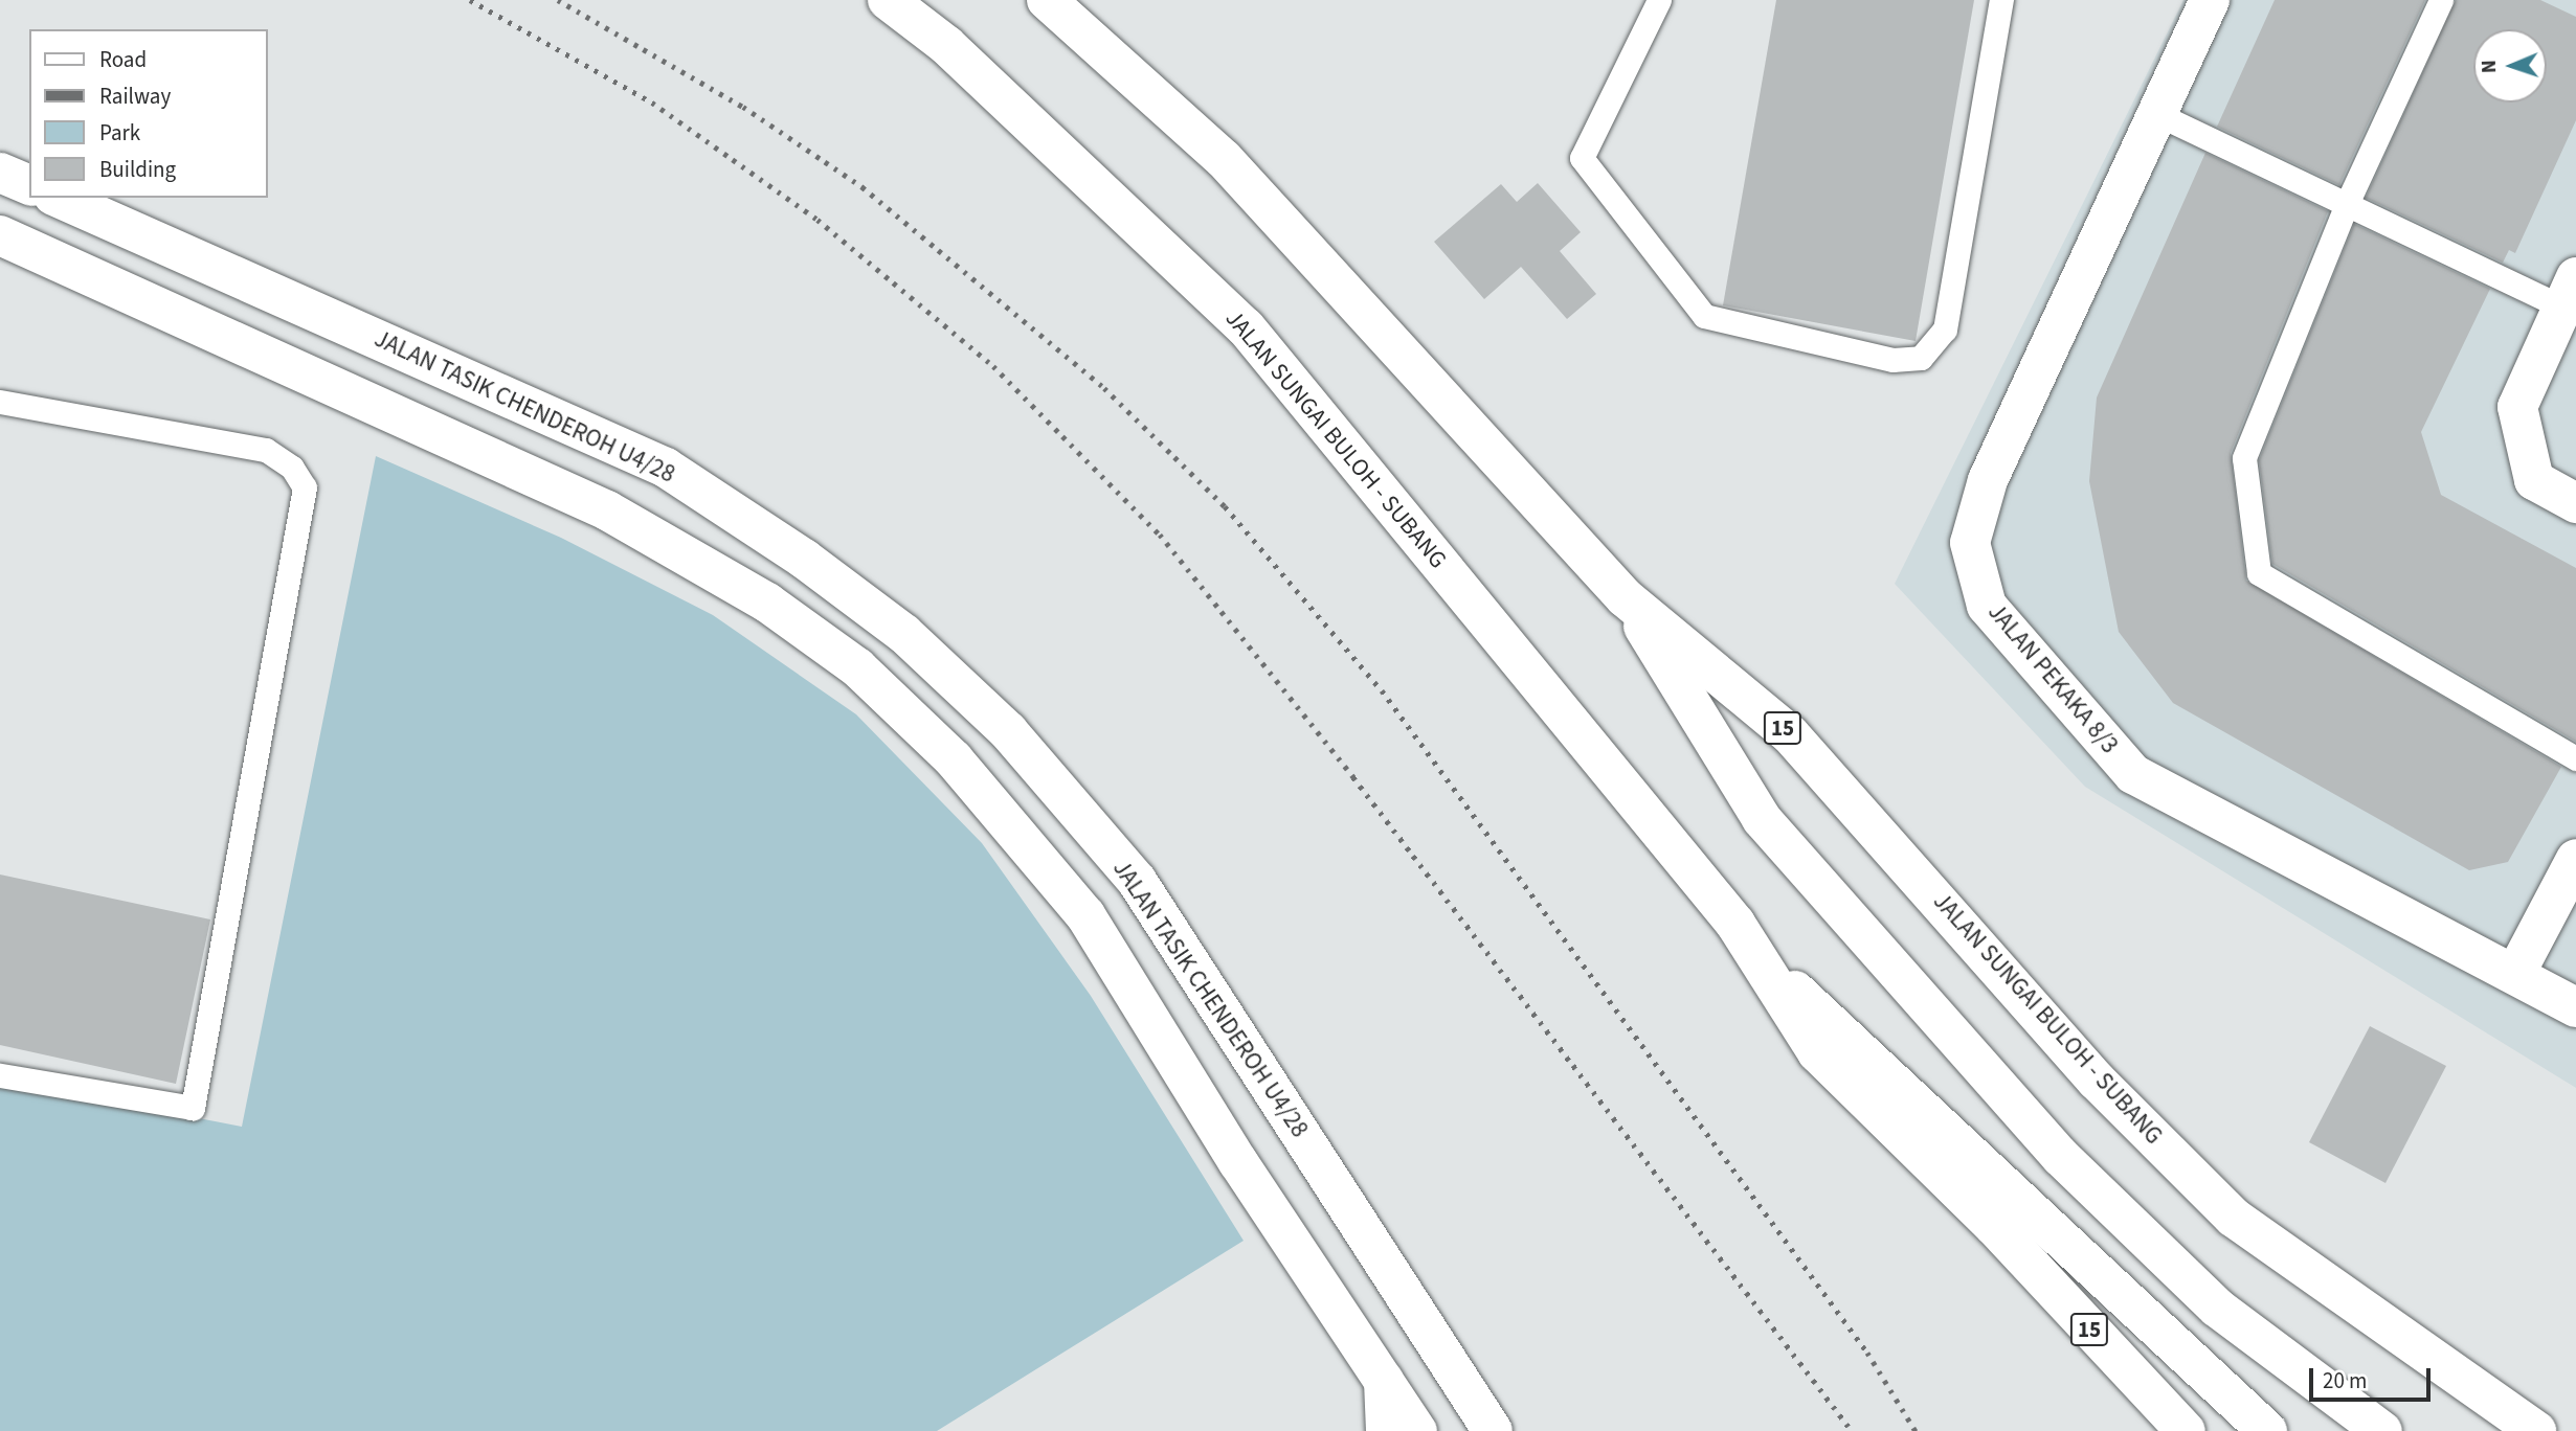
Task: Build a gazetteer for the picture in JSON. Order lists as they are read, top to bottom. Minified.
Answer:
{"streets":{"main road":["JALAN TASIK CHENDEROH U4/28","JALAN SUNGAI BULOH - SUBANG","JALAN PEKAKA 8/3","15"]},"legend":["Road","Railway","Park","Building"],"scale_bar":"20 m","north":"left"}
